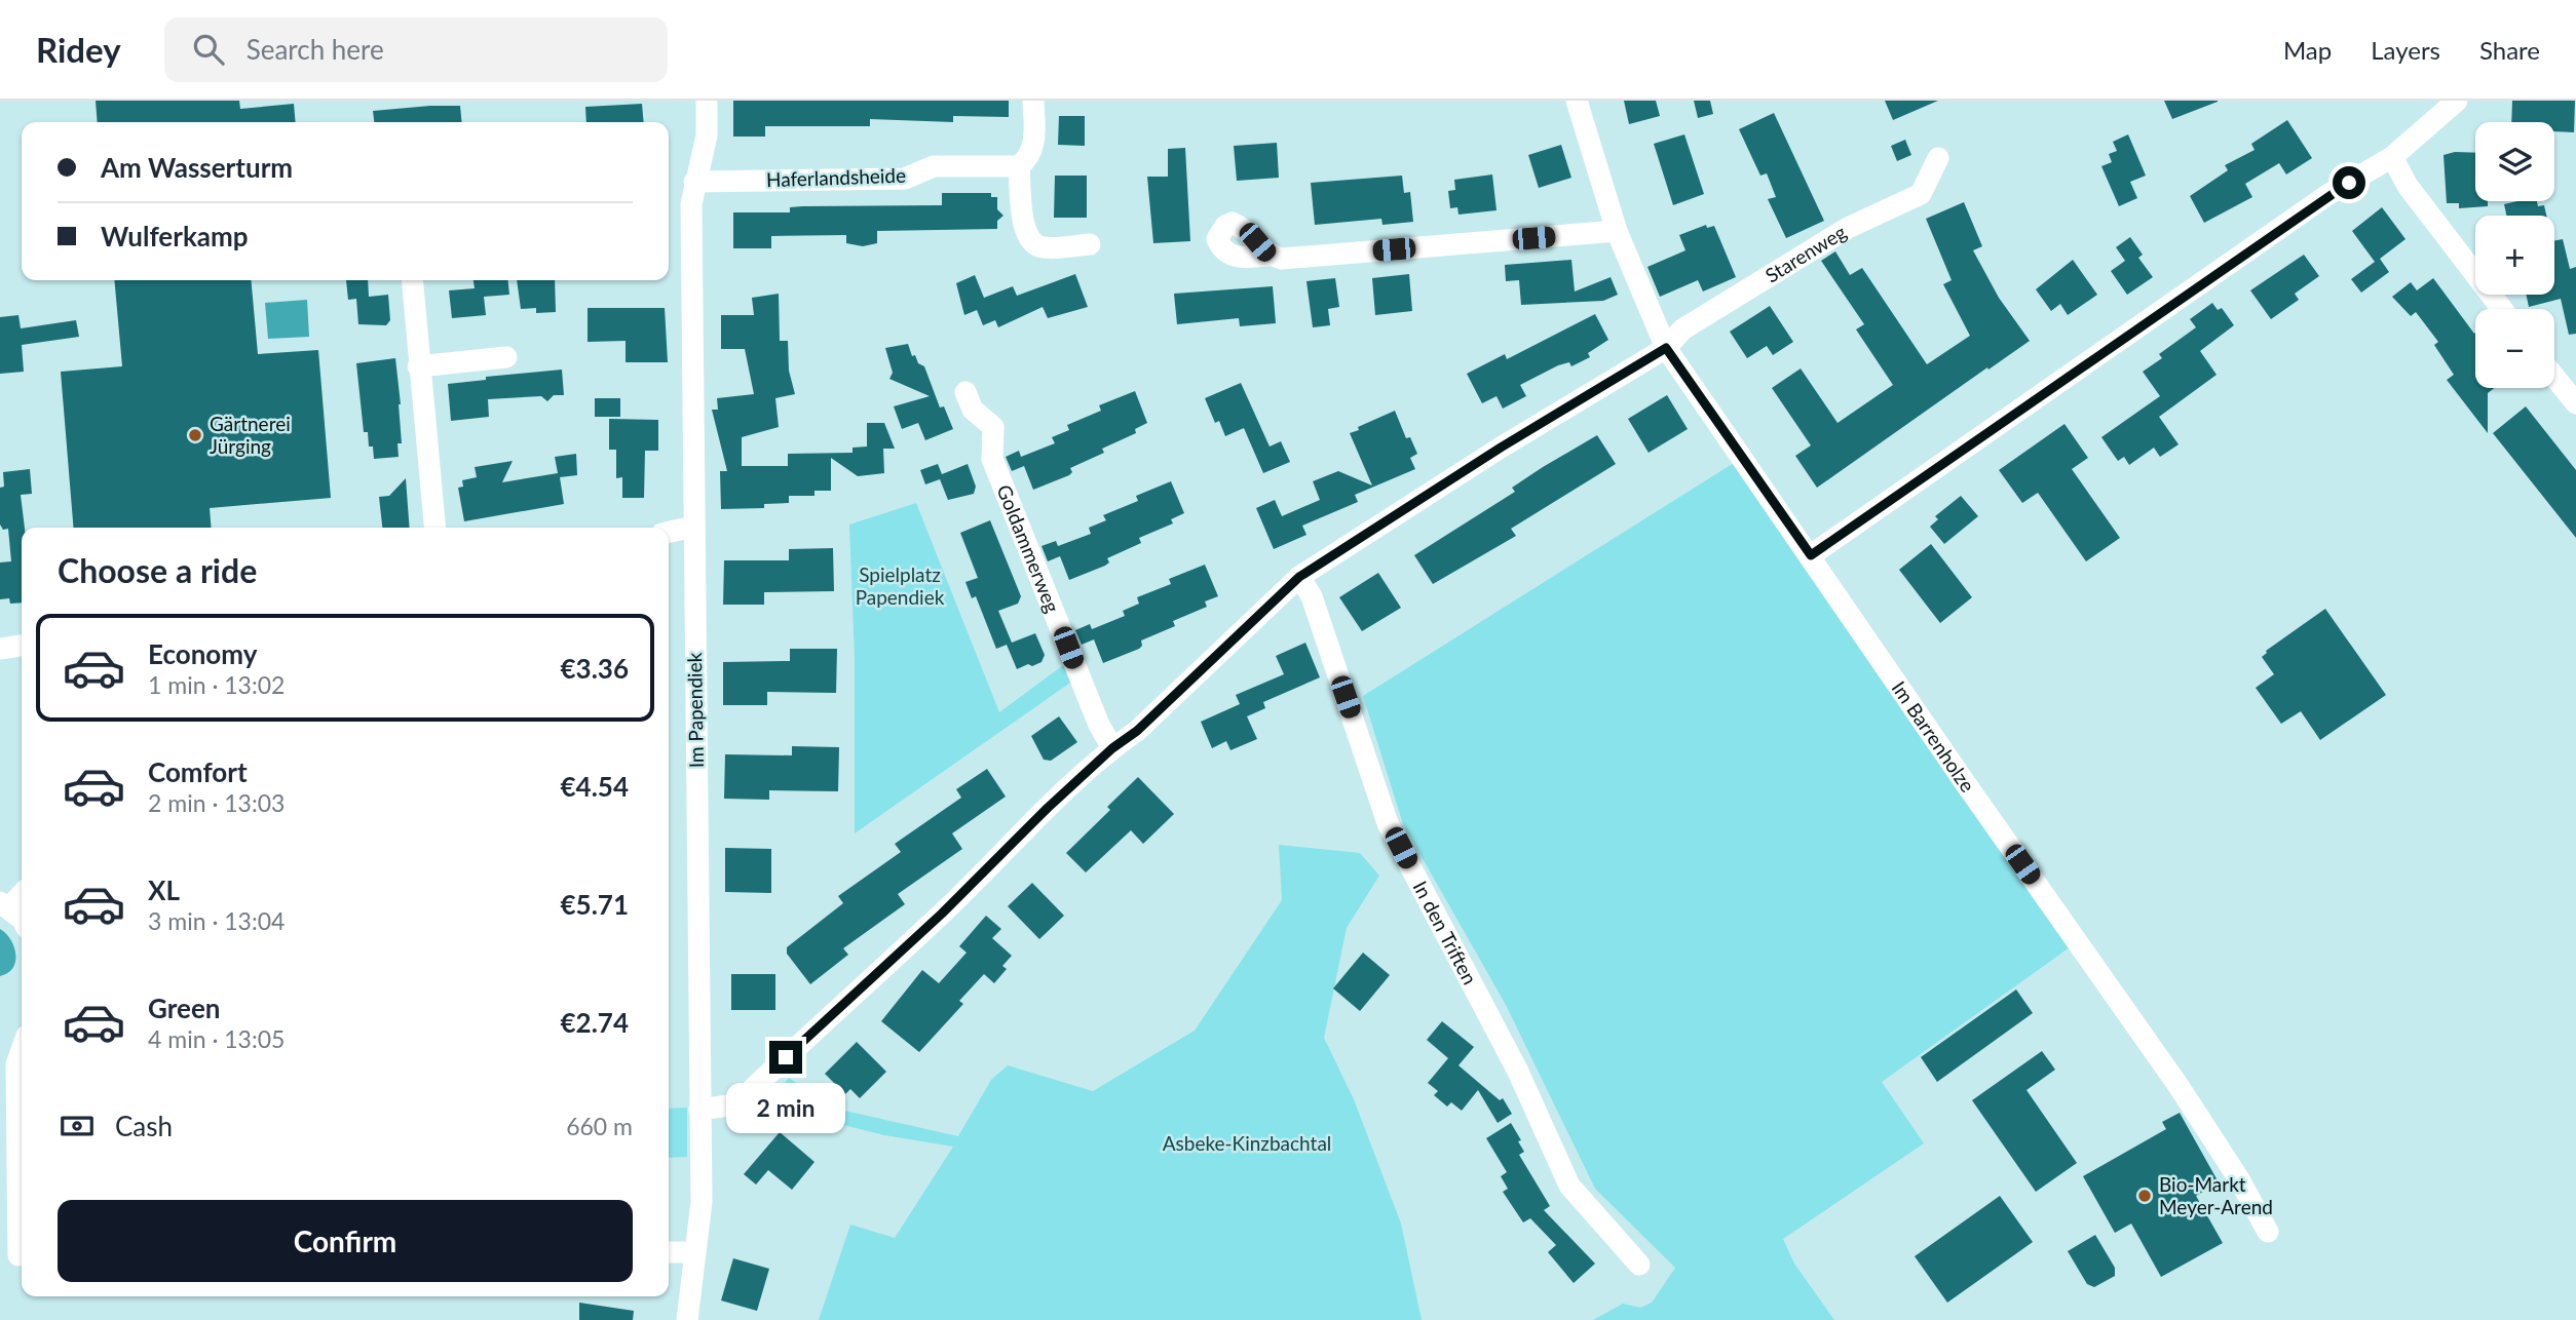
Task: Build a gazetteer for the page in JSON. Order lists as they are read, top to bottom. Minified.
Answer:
{"streets":{"street":["Haferlandsheide","Starenweg","Goldammerweg","Im Papendiek","Im Barrenholze","In den Triften"]},"crossings":[["Haferlandsheide","Im Papendiek"],["Starenweg","Goldammerweg"],["Starenweg","Im Papendiek"],["Starenweg","Im Barrenholze"],["Starenweg","In den Triften"]],"parks":["Spielplatz Papendiek","Asbeke-Kinzbachtal"],"places":["Gärtnerei Jürging","Bio-Markt Meyer-Arend"],"page":{"header":"Ridey","search":"Search here","nav":["Map","Layers","Share"],"map_buttons":["+","−"],"banner":["Am Wasserturm","Wulferkamp"],"heading":"Choose a ride","list":[{"name":"Economy","note":"1 min · 13:02","value":"€3.36"},{"name":"Comfort","note":"2 min · 13:03","value":"€4.54"},{"name":"XL","note":"3 min · 13:04","value":"€5.71"},{"name":"Green","note":"4 min · 13:05","value":"€2.74"}],"bubble":"2 min","pay":["Cash","660 m"],"buttons":"Confirm"}}
